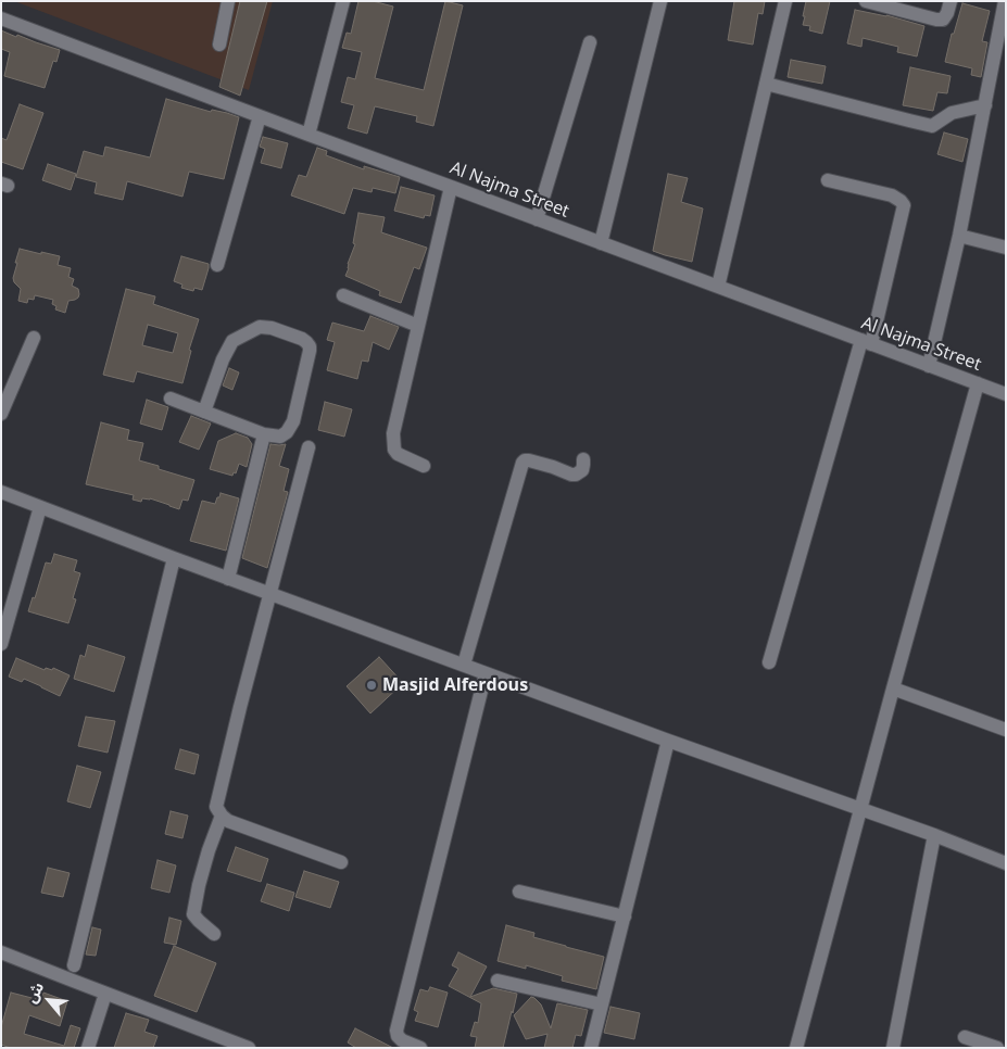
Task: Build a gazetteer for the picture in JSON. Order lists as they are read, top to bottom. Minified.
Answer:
{"streets":{"street":["Al Najma Street"]},"places":["Masjid Alferdous"],"north":"top left"}
